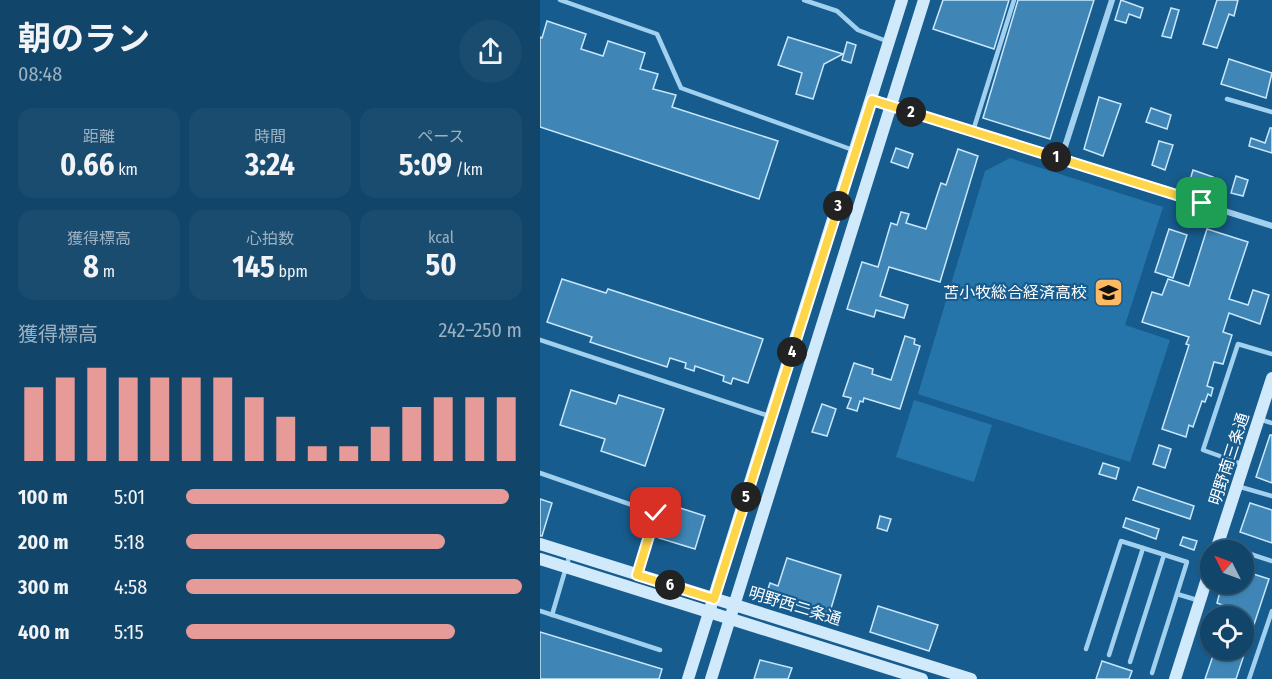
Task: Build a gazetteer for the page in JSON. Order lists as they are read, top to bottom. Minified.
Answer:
{"streets":{"main road":["明野南三条通","明野西二条通"]},"places":{"school or university":["苫小牧総合経済高校"]},"north":"top left","page":{"heading":["朝のラン","08:48"],"pins":["2","1","3","4","5","6"],"stats":[["距離","0.66 km"],["時間","3:24"],["ペース","5:09 /km"],["獲得標高","8 m"],["心拍数","145 bpm"],["kcal","50"]],"chart":["獲得標高","242–250 m"],"list":[{"name":"100 m","note":"5:01"},{"name":"200 m","note":"5:18"},{"name":"300 m","note":"4:58"},{"name":"400 m","note":"5:15"}]}}
